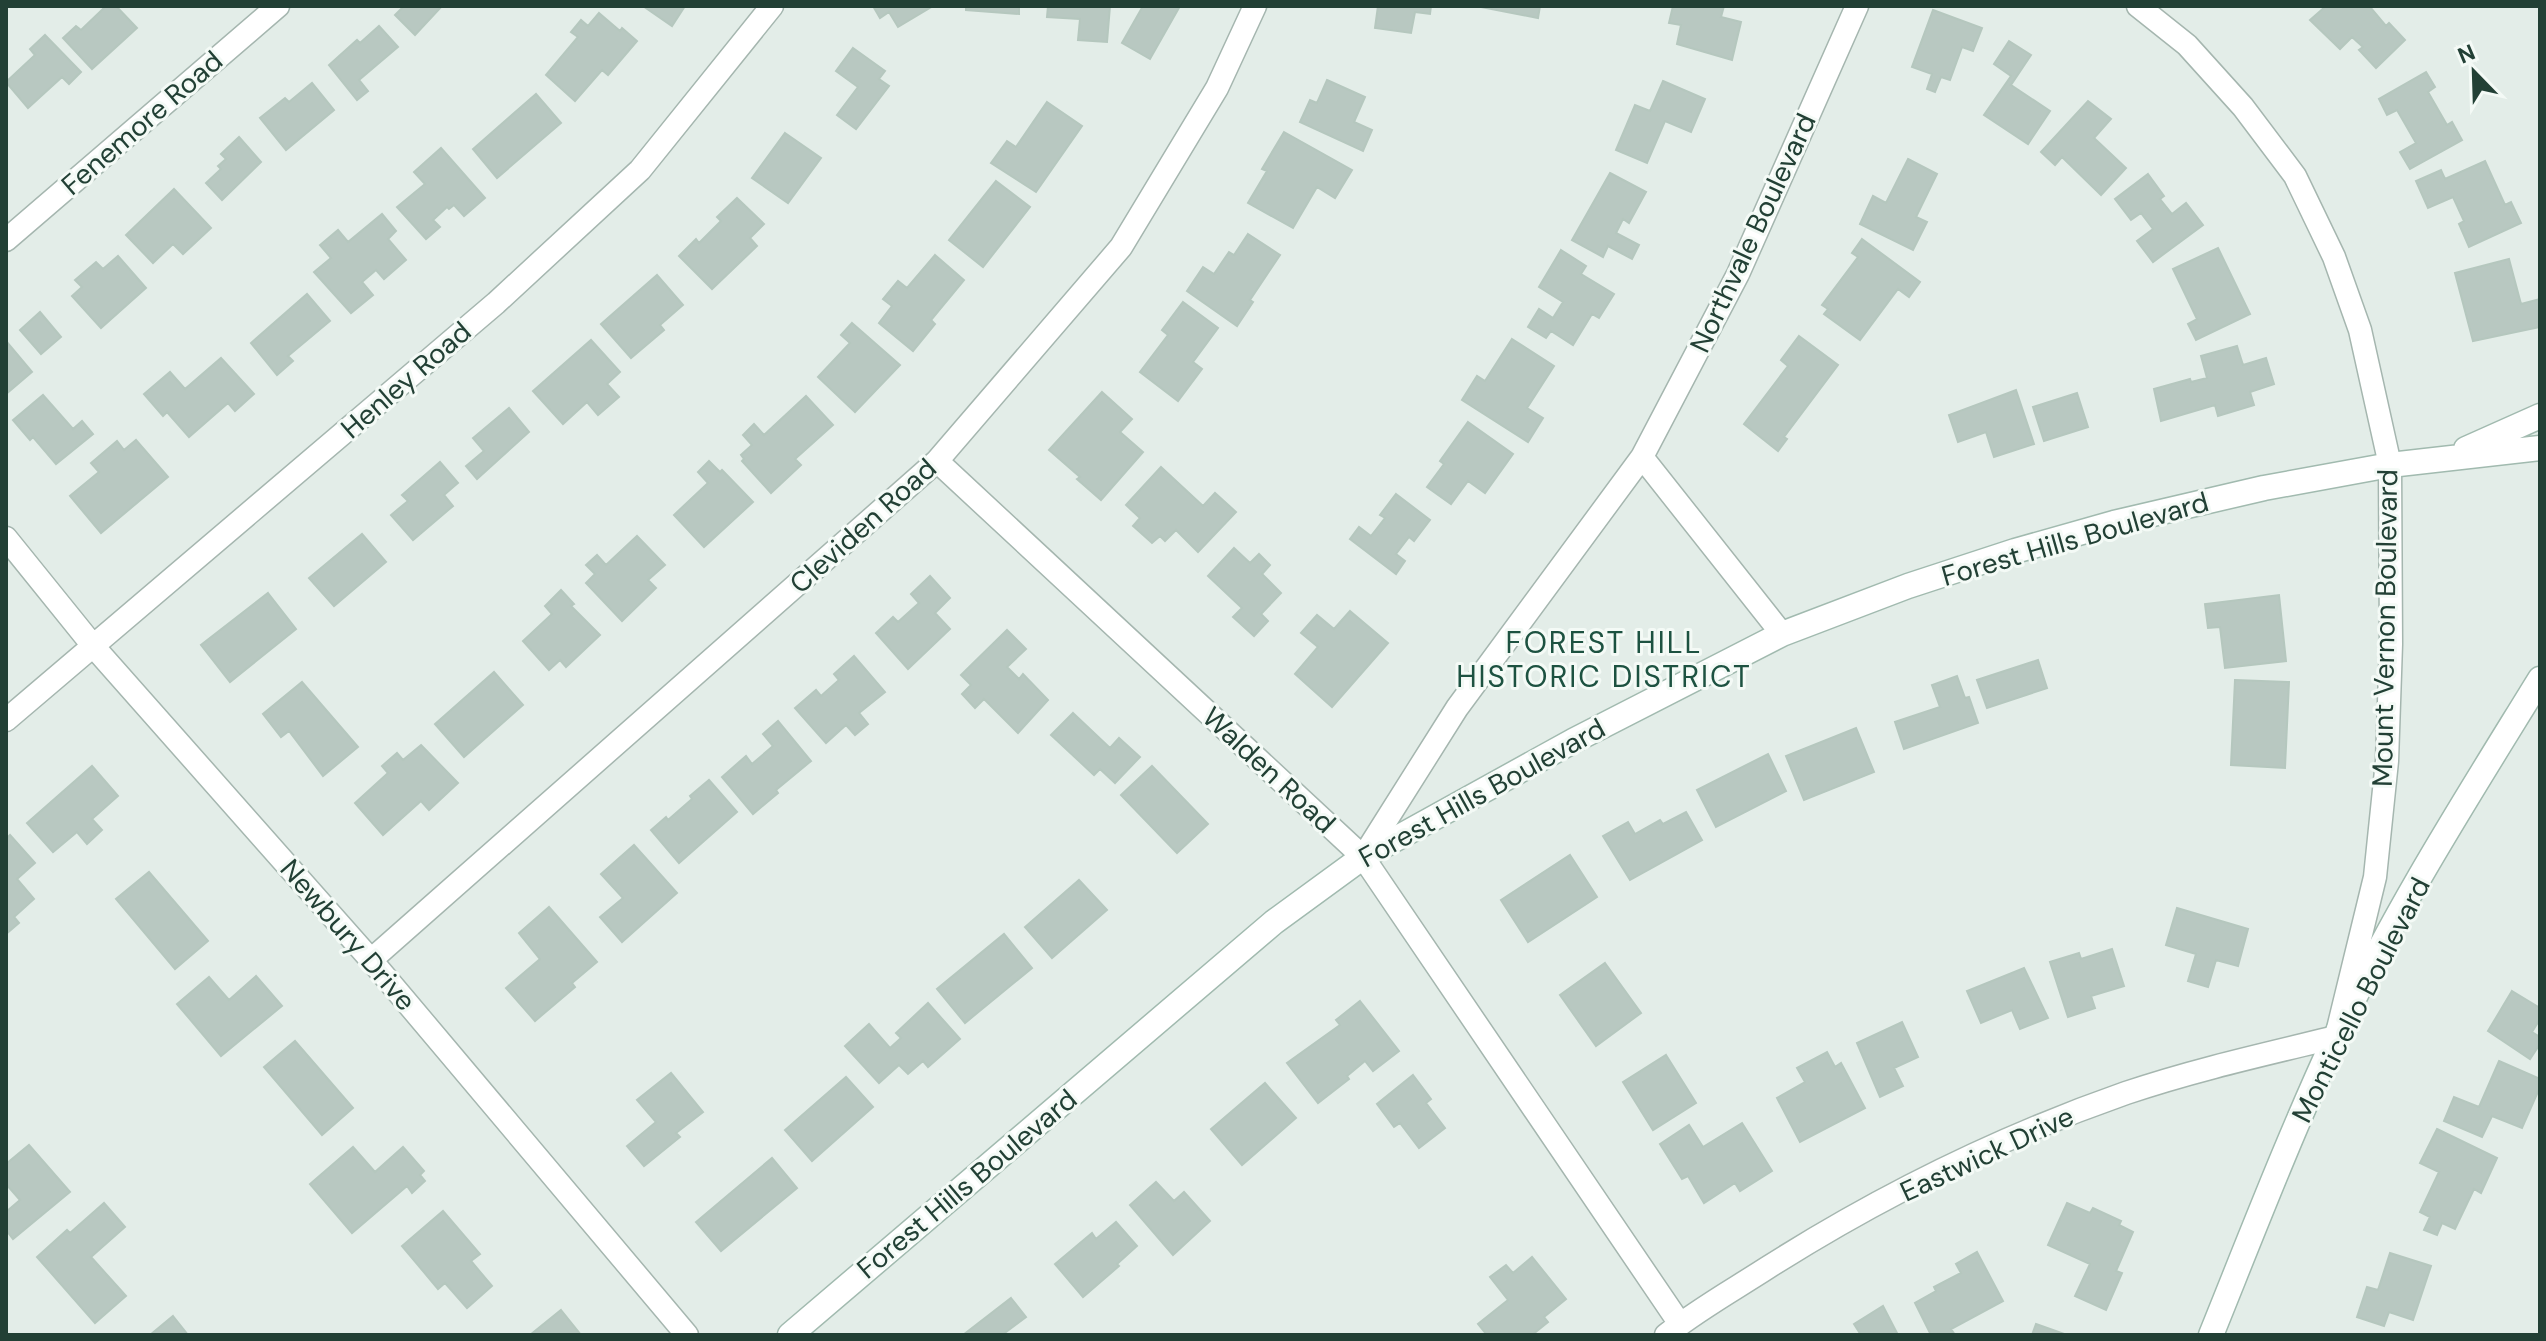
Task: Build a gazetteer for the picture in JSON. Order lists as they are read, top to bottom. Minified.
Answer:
{"streets":{"street":["Fenemore Road","Northvale Boulevard","Henley Road","Cleviden Road","Forest Hills Boulevard","Mount Vernon Boulevard","Walden Road","Newbury Drive","Monticello Boulevard","Eastwick Drive"]},"crossings":[["Northvale Boulevard","Forest Hills Boulevard"],["Northvale Boulevard","Walden Road"],["Henley Road","Newbury Drive"],["Cleviden Road","Walden Road"],["Cleviden Road","Newbury Drive"],["Forest Hills Boulevard","Mount Vernon Boulevard"],["Forest Hills Boulevard","Walden Road"],["Mount Vernon Boulevard","Monticello Boulevard"],["Mount Vernon Boulevard","Eastwick Drive"],["Walden Road","Eastwick Drive"],["Monticello Boulevard","Eastwick Drive"]],"districts":["FOREST HILL HISTORIC DISTRICT"],"north":"top left"}
